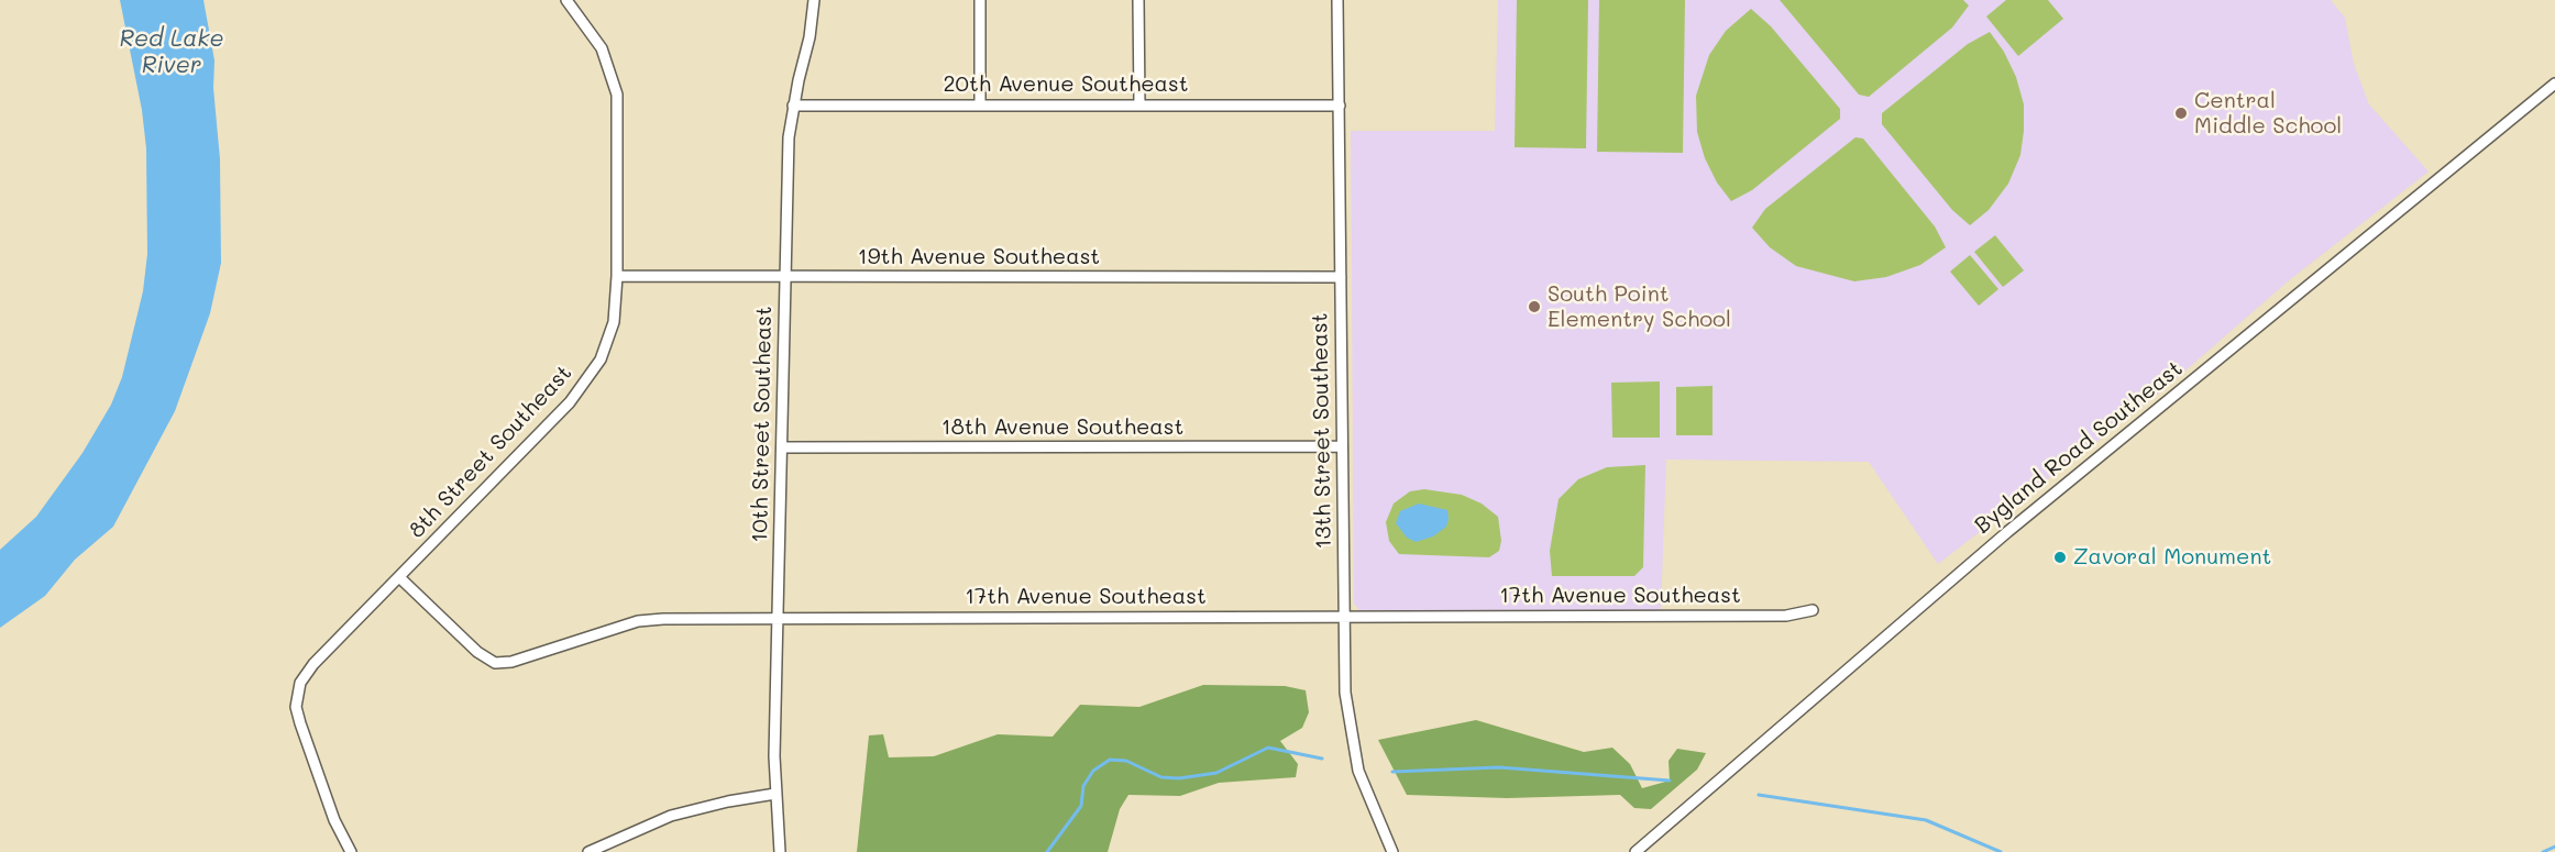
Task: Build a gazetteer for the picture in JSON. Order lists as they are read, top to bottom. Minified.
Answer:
{"streets":{"street":["20th Avenue Southeast","19th Avenue Southeast","10th Street Southeast","18th Avenue Southeast","13th Street Southeast","Bygland Road Southeast","8th Street Southeast","17th Avenue Southeast"]},"crossings":[["20th Avenue Southeast","10th Street Southeast"],["20th Avenue Southeast","13th Street Southeast"],["19th Avenue Southeast","10th Street Southeast"],["19th Avenue Southeast","13th Street Southeast"],["19th Avenue Southeast","8th Street Southeast"],["10th Street Southeast","18th Avenue Southeast"],["10th Street Southeast","17th Avenue Southeast"],["18th Avenue Southeast","13th Street Southeast"],["13th Street Southeast","17th Avenue Southeast"],["8th Street Southeast","17th Avenue Southeast"]],"water":["Red Lake River"],"places":["Central Middle School","South Point Elementry School","Zavoral Monument"]}
